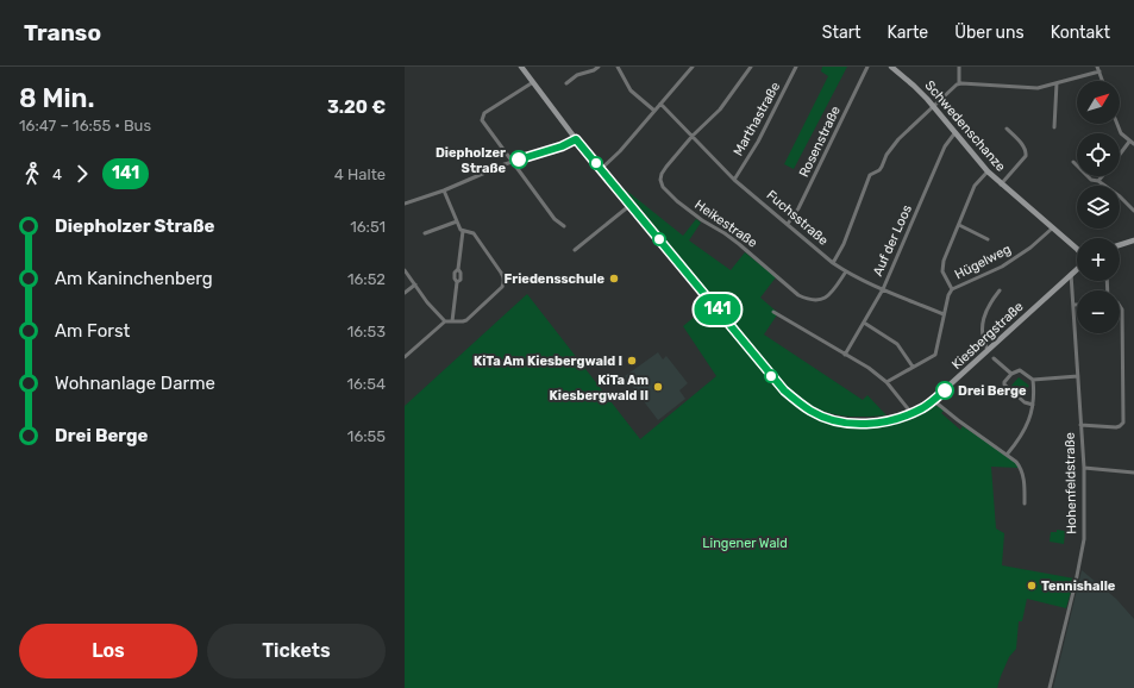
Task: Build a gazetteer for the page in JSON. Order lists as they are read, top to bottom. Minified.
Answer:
{"streets":{"street":["Marthastraße","Schwedenschanze","Rosenstraße","Fuchsstraße","Heikestraße","Auf der Loos","Hügelweg","Kiesbergstraße","Hohenfeldstraße"]},"crossings":[["Marthastraße","Fuchsstraße"],["Schwedenschanze","Auf der Loos"],["Schwedenschanze","Hügelweg"],["Rosenstraße","Fuchsstraße"],["Fuchsstraße","Heikestraße"],["Fuchsstraße","Auf der Loos"],["Fuchsstraße","Hügelweg"],["Kiesbergstraße","Hohenfeldstraße"]],"parks":["Lingener Wald"],"places":["Diepholzer Straße","Friedensschule","KiTa Am Kiesbergwald I","KiTa Am Kiesbergwald II","Drei Berge","Tennishalle"],"lines":["bus line 141"],"north":"top right","page":{"header":"Transo","nav":["Start","Karte","Über uns","Kontakt"],"heading":["8 Min.","16:47 – 16:55 · Bus","3.20 €"],"on_map":"141","map_buttons":["+","−"],"legs":["4","141","4 Halte"],"list":[{"name":"Diepholzer Straße","value":"16:51"},{"name":"Am Kaninchenberg","value":"16:52"},{"name":"Am Forst","value":"16:53"},{"name":"Wohnanlage Darme","value":"16:54"},{"name":"Drei Berge","value":"16:55"}],"buttons":["Los","Tickets"]}}
